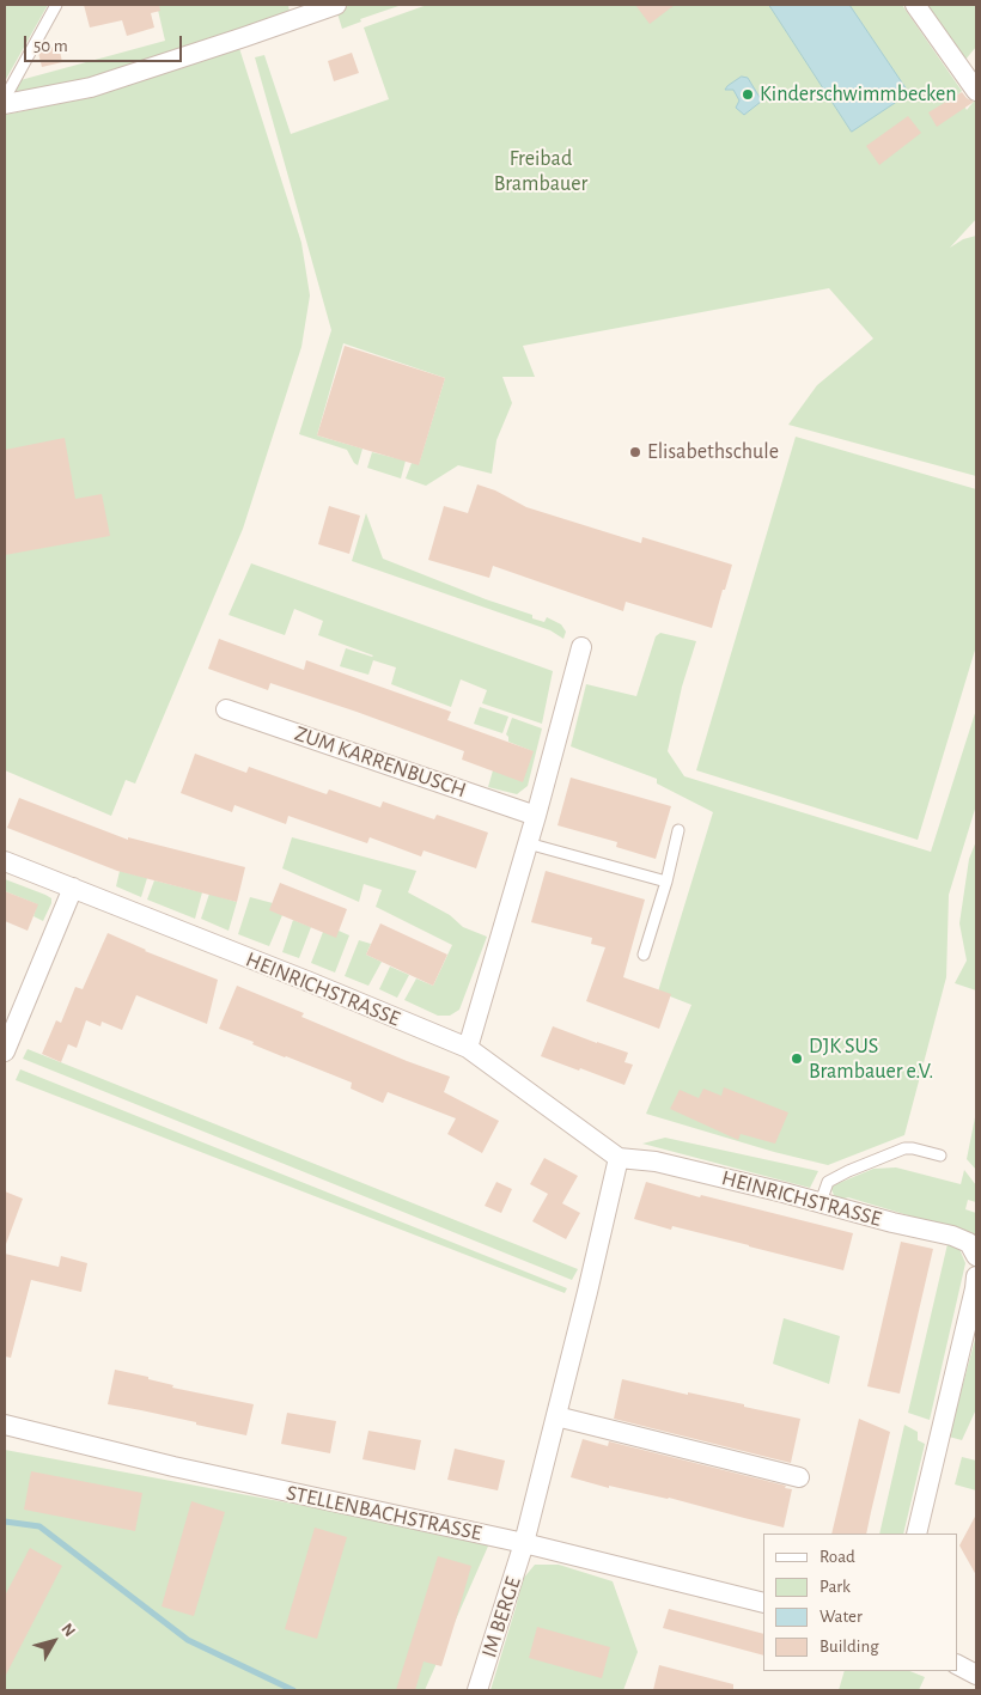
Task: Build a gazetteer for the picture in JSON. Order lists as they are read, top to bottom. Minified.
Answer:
{"streets":{"street":["ZUM KARRENBUSCH","HEINRICHSTRASSE","STELLENBACHSTRASSE","IM BERGE"]},"crossings":[["STELLENBACHSTRASSE","IM BERGE"]],"parks":["Freibad Brambauer"],"places":["Kinderschwimmbecken","Elisabethschule","DJK SUS Brambauer e.V."],"legend":["Road","Park","Water","Building"],"scale_bar":"50 m","north":"top right"}
